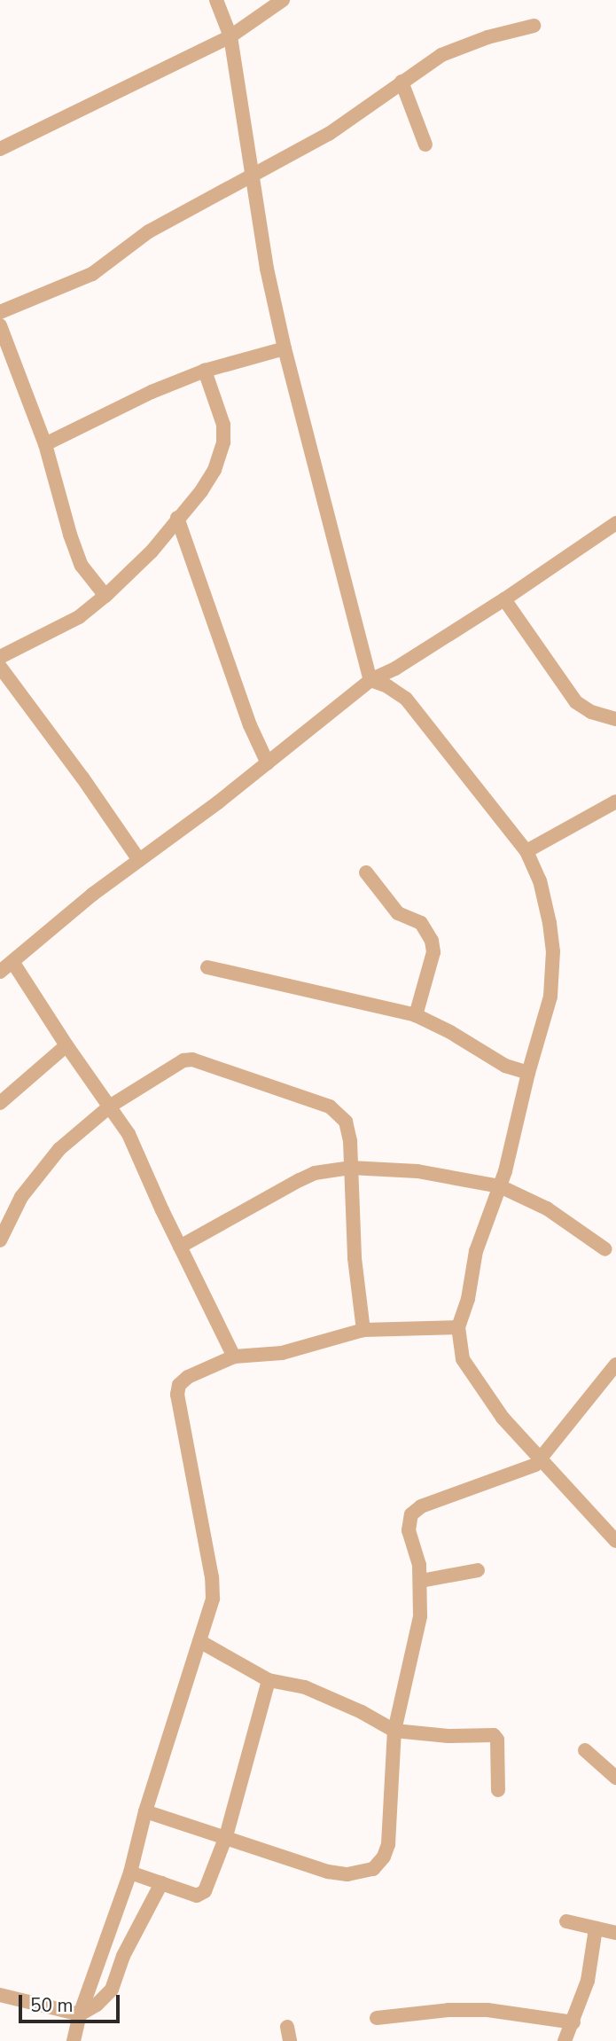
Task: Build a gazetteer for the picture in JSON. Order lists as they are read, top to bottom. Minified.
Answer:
{"scale_bar":"50 m"}
